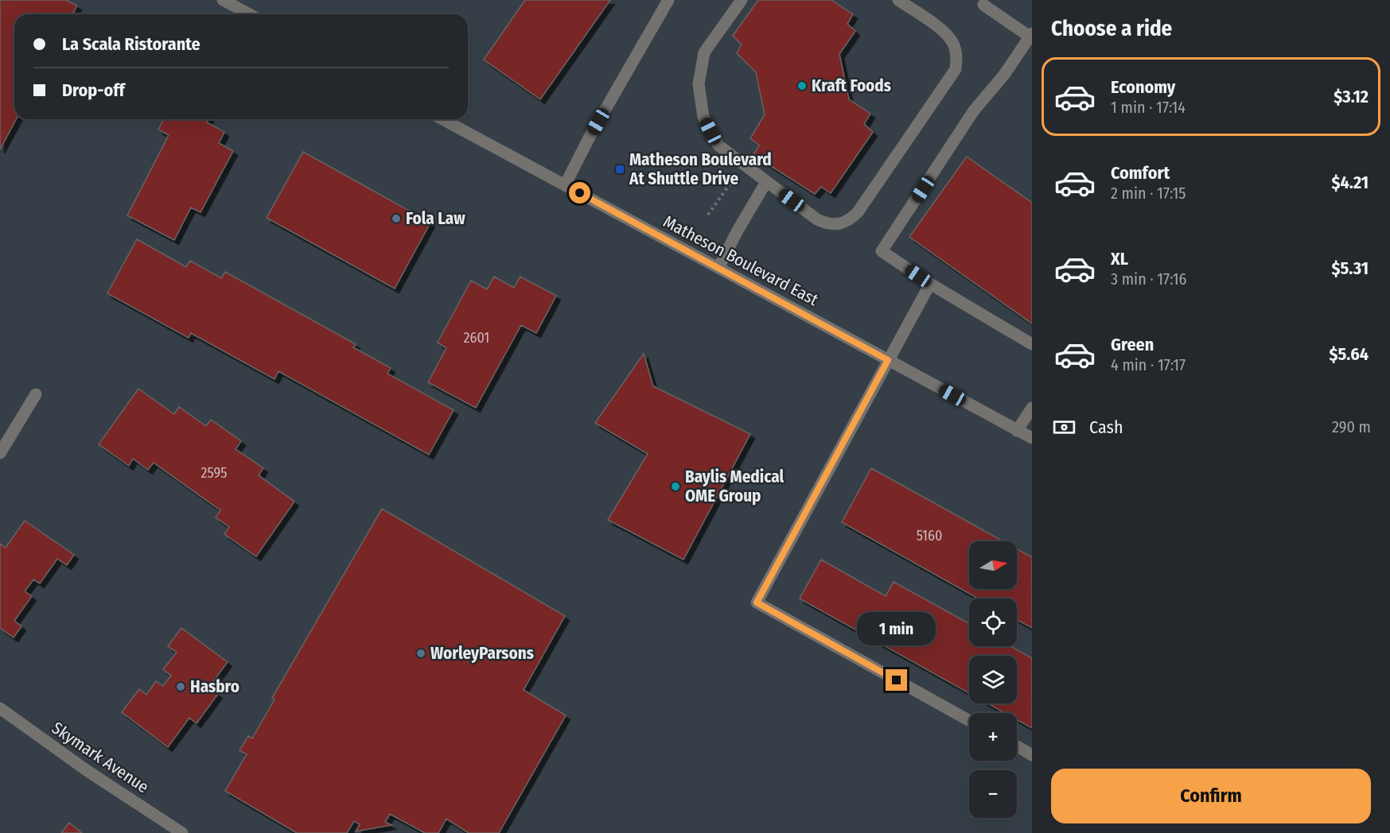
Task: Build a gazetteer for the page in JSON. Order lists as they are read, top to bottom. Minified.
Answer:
{"streets":{"street":["Matheson Boulevard East","Skymark Avenue"]},"places":{"other":["Kraft Foods","Fola Law","Baylis Medical OME Group","WorleyParsons","Hasbro"],"transit":["Matheson Boulevard At Shuttle Drive"]},"house_numbers":["2601","2595","5160"],"north":"right","page":{"heading":"Choose a ride","banner":["La Scala Ristorante","Drop-off"],"list":[{"name":"Economy","note":"1 min · 17:14","value":"$3.12"},{"name":"Comfort","note":"2 min · 17:15","value":"$4.21"},{"name":"XL","note":"3 min · 17:16","value":"$5.31"},{"name":"Green","note":"4 min · 17:17","value":"$5.64"}],"pay":["Cash","290 m"],"map_buttons":["+","−"],"bubble":"1 min","buttons":"Confirm"}}
